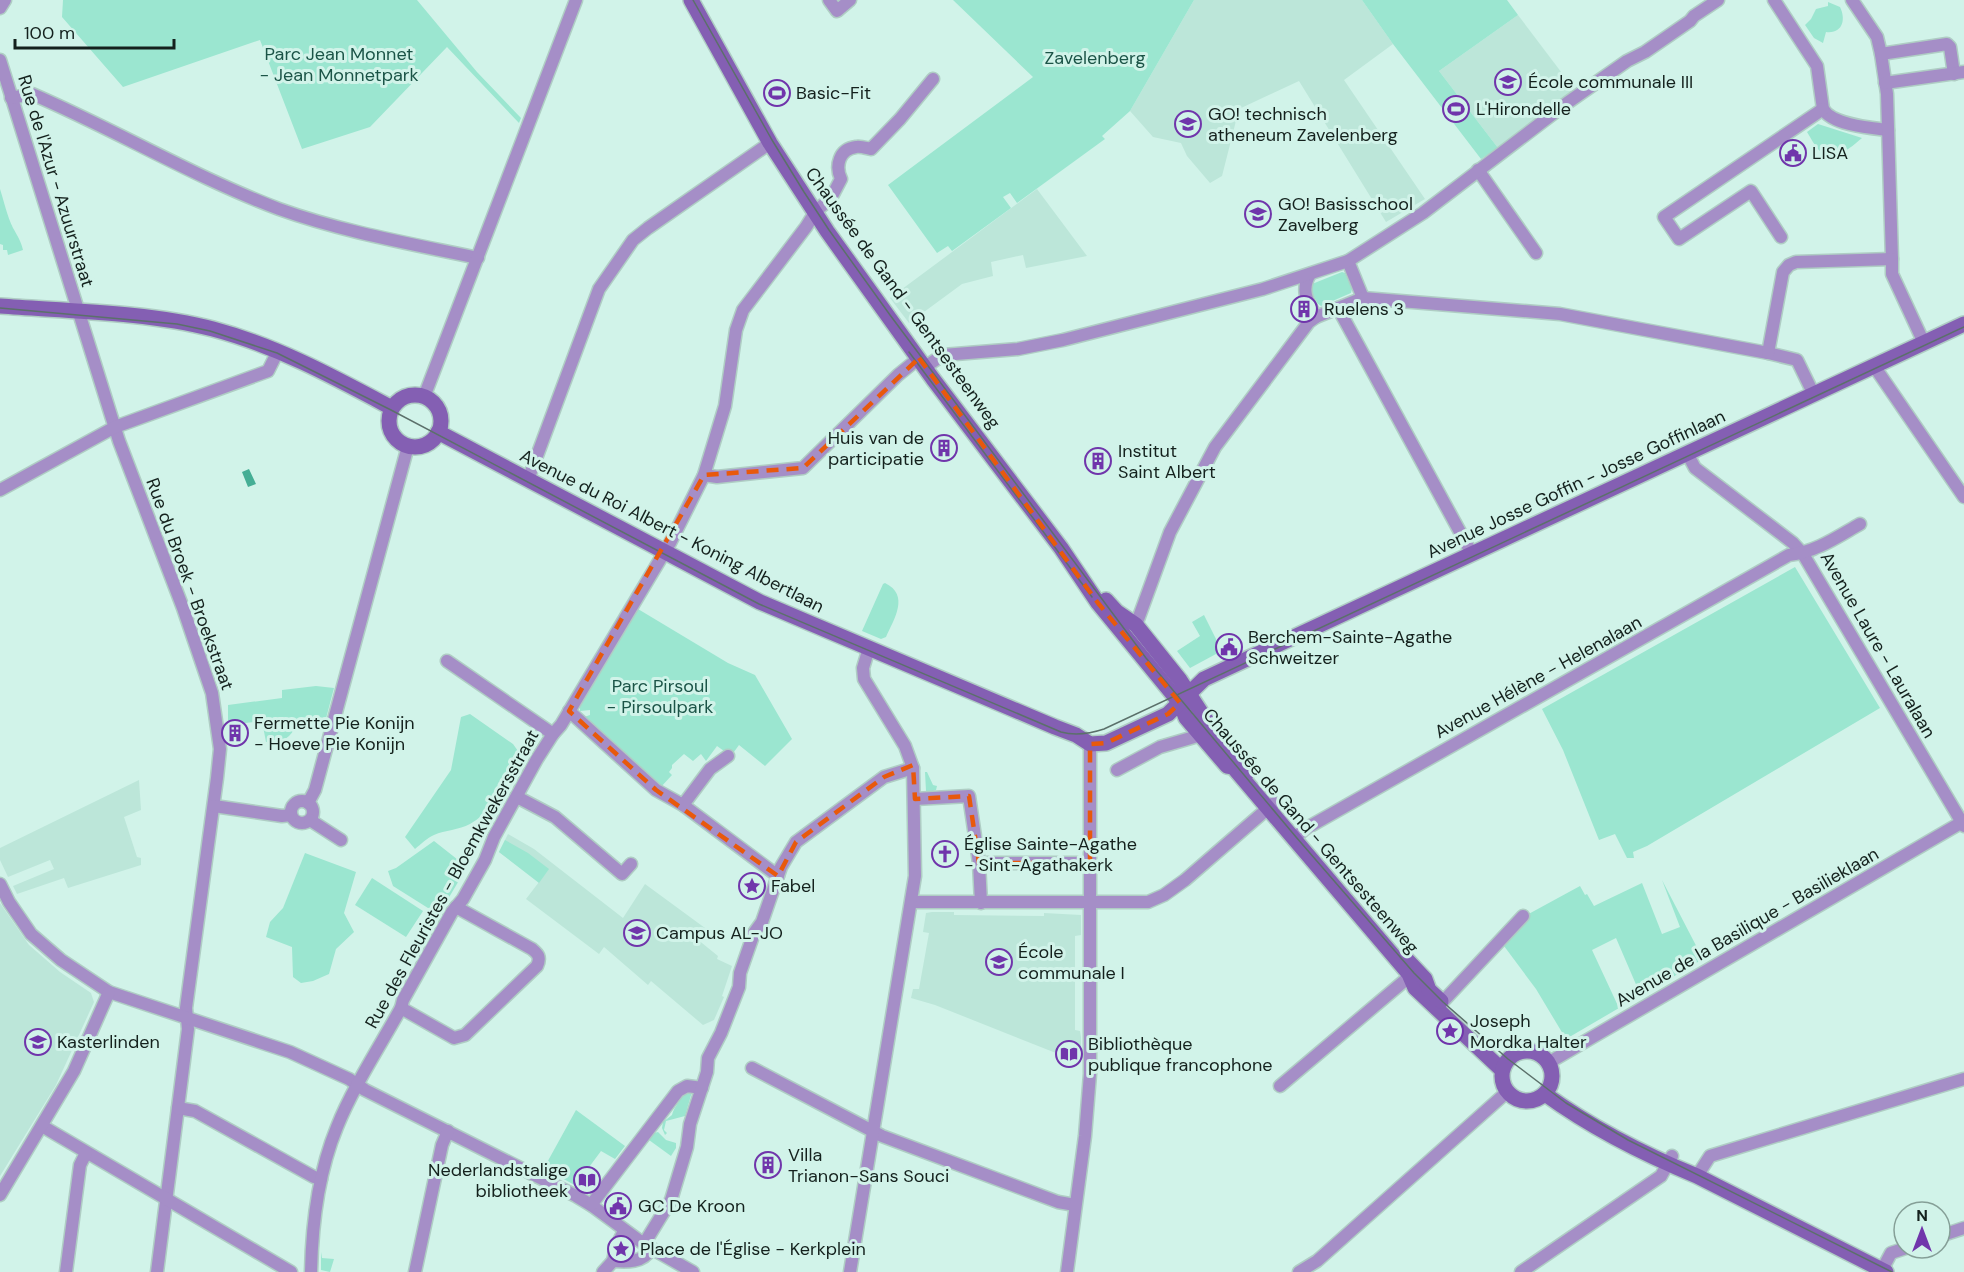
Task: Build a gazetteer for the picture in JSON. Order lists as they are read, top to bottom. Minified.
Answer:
{"streets":{"main road":["Chaussée de Gand - Gentsesteenweg","Avenue Josse Goffin - Josse Goffinlaan","Avenue du Roi Albert - Koning Albertlaan"],"street":["Rue de l'Azur - Azuurstraat","Rue du Broek - Broekstraat","Avenue Laure - Lauralaan","Avenue Hélène - Helenalaan","Rue des Fleuristes - Bloemkwekersstraat","Avenue de la Basilique - Basilieklaan"]},"crossings":[["Rue de l'Azur - Azuurstraat","Rue du Broek - Broekstraat"],["Chaussée de Gand - Gentsesteenweg","Avenue Josse Goffin - Josse Goffinlaan"],["Chaussée de Gand - Gentsesteenweg","Avenue Hélène - Helenalaan"],["Chaussée de Gand - Gentsesteenweg","Rue des Fleuristes - Bloemkwekersstraat"],["Chaussée de Gand - Gentsesteenweg","Avenue de la Basilique - Basilieklaan"],["Avenue Josse Goffin - Josse Goffinlaan","Avenue du Roi Albert - Koning Albertlaan"],["Avenue Josse Goffin - Josse Goffinlaan","Avenue Laure - Lauralaan"],["Avenue du Roi Albert - Koning Albertlaan","Rue des Fleuristes - Bloemkwekersstraat"],["Avenue Laure - Lauralaan","Avenue Hélène - Helenalaan"],["Avenue Laure - Lauralaan","Avenue de la Basilique - Basilieklaan"]],"parks":["Parc Jean Monnet - Jean Monnetpark","Zavelenberg","Parc Pirsoul - Pirsoulpark"],"places":{"school or university":["École communale III","GO! technisch atheneum Zavelenberg","GO! Basisschool Zavelberg","Campus AL-JO","École communale I","Kasterlinden"],"sports":["Basic-Fit","L'Hirondelle"],"public building":["LISA","Berchem-Sainte-Agathe Schweitzer","GC De Kroon"],"building":["Ruelens 3","Huis van de participatie","Institut Saint Albert","Fermette Pie Konijn - Hoeve Pie Konijn","Villa Trianon-Sans Souci"],"church":["Église Sainte-Agathe - Sint-Agathakerk"],"place":["Fabel","Joseph Mordka Halter","Place de l'Église - Kerkplein"],"library":["Bibliothèque publique francophone","Nederlandstalige bibliotheek"]},"scale_bar":"100 m","north":"top"}
